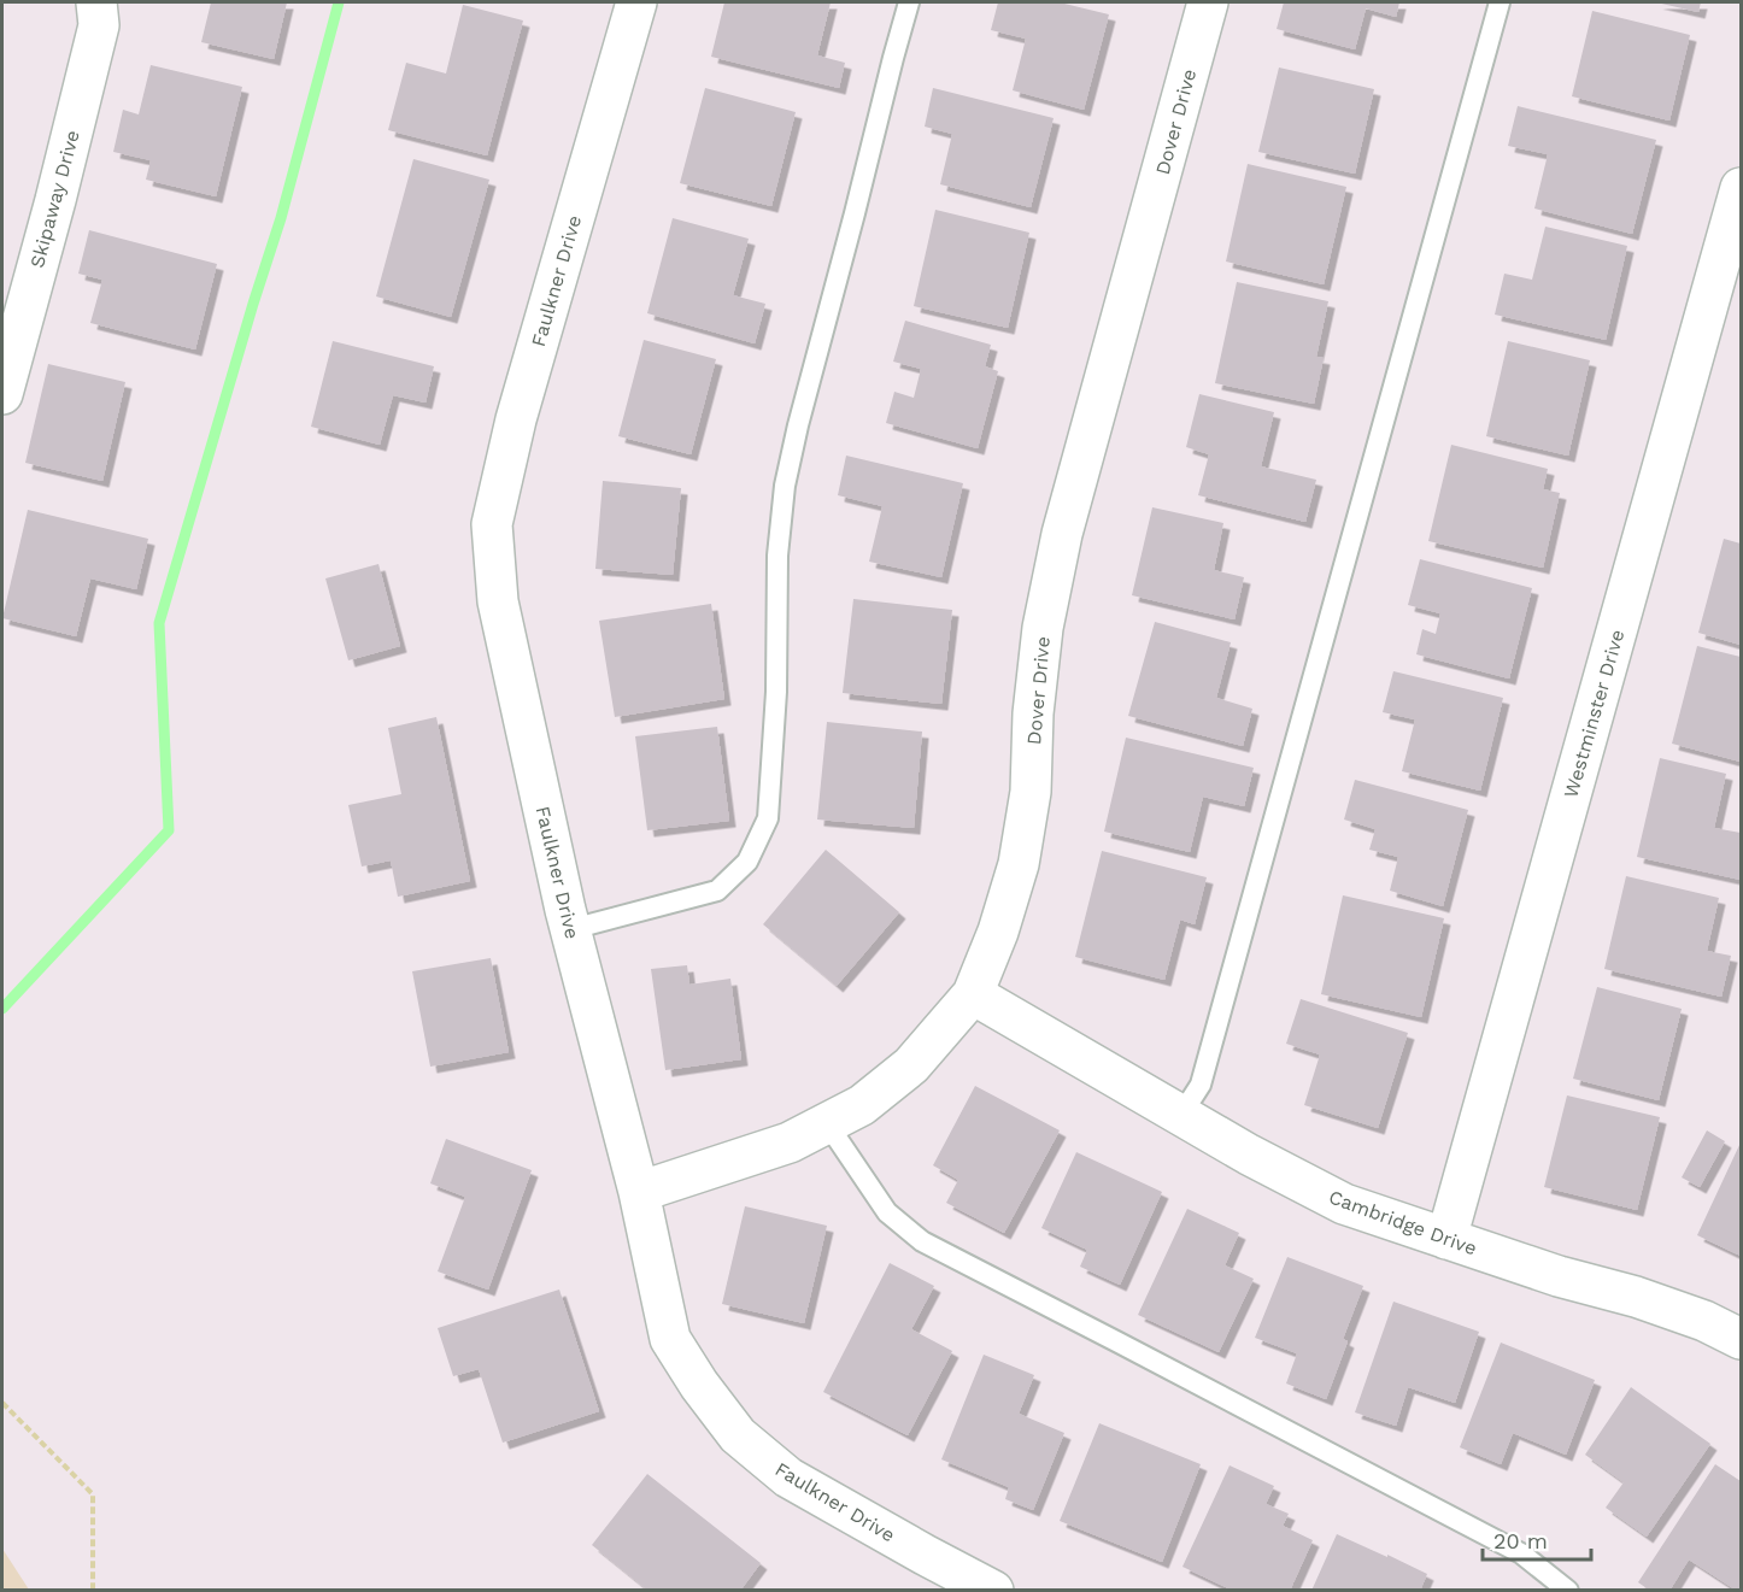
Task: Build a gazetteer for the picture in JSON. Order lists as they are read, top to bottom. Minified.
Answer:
{"streets":{"street":["Dover Drive","Skipaway Drive","Faulkner Drive","Westminster Drive","Cambridge Drive"]},"crossings":[["Dover Drive","Faulkner Drive"],["Dover Drive","Cambridge Drive"],["Westminster Drive","Cambridge Drive"]],"scale_bar":"20 m"}
